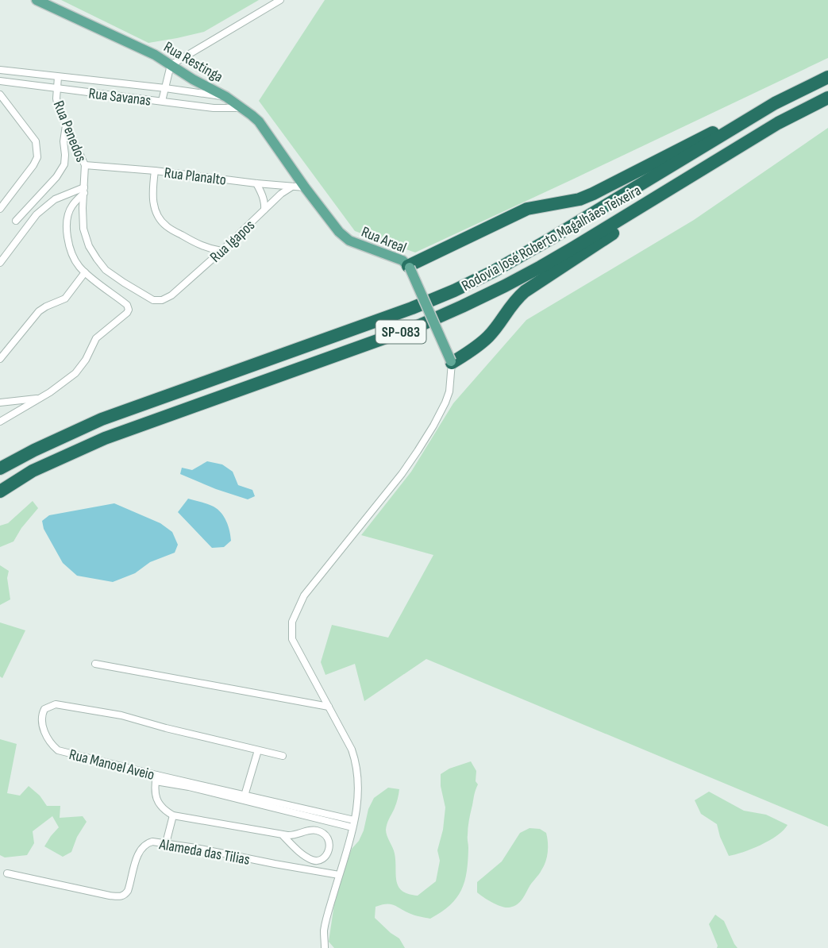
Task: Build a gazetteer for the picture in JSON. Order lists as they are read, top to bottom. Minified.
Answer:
{"streets":{"highway":["Rodovia José Roberto Magalhães Teixeira","SP-083"],"main road":["Rua Restinga","Rua Areal"],"street":["Rua Savanas","Rua Penedos","Rua Planalto","Rua Igapos","Rua Manoel Aveio","Alameda das Tilias"]},"crossings":[["Rua Restinga","Rua Savanas"],["Rua Restinga","Rua Planalto"],["Rua Restinga","Rua Areal"],["Rua Savanas","Rua Penedos"],["Rua Penedos","Rua Planalto"],["Rua Penedos","Rua Igapos"],["Rua Planalto","Rua Areal"],["Rua Planalto","Rua Igapos"]]}
